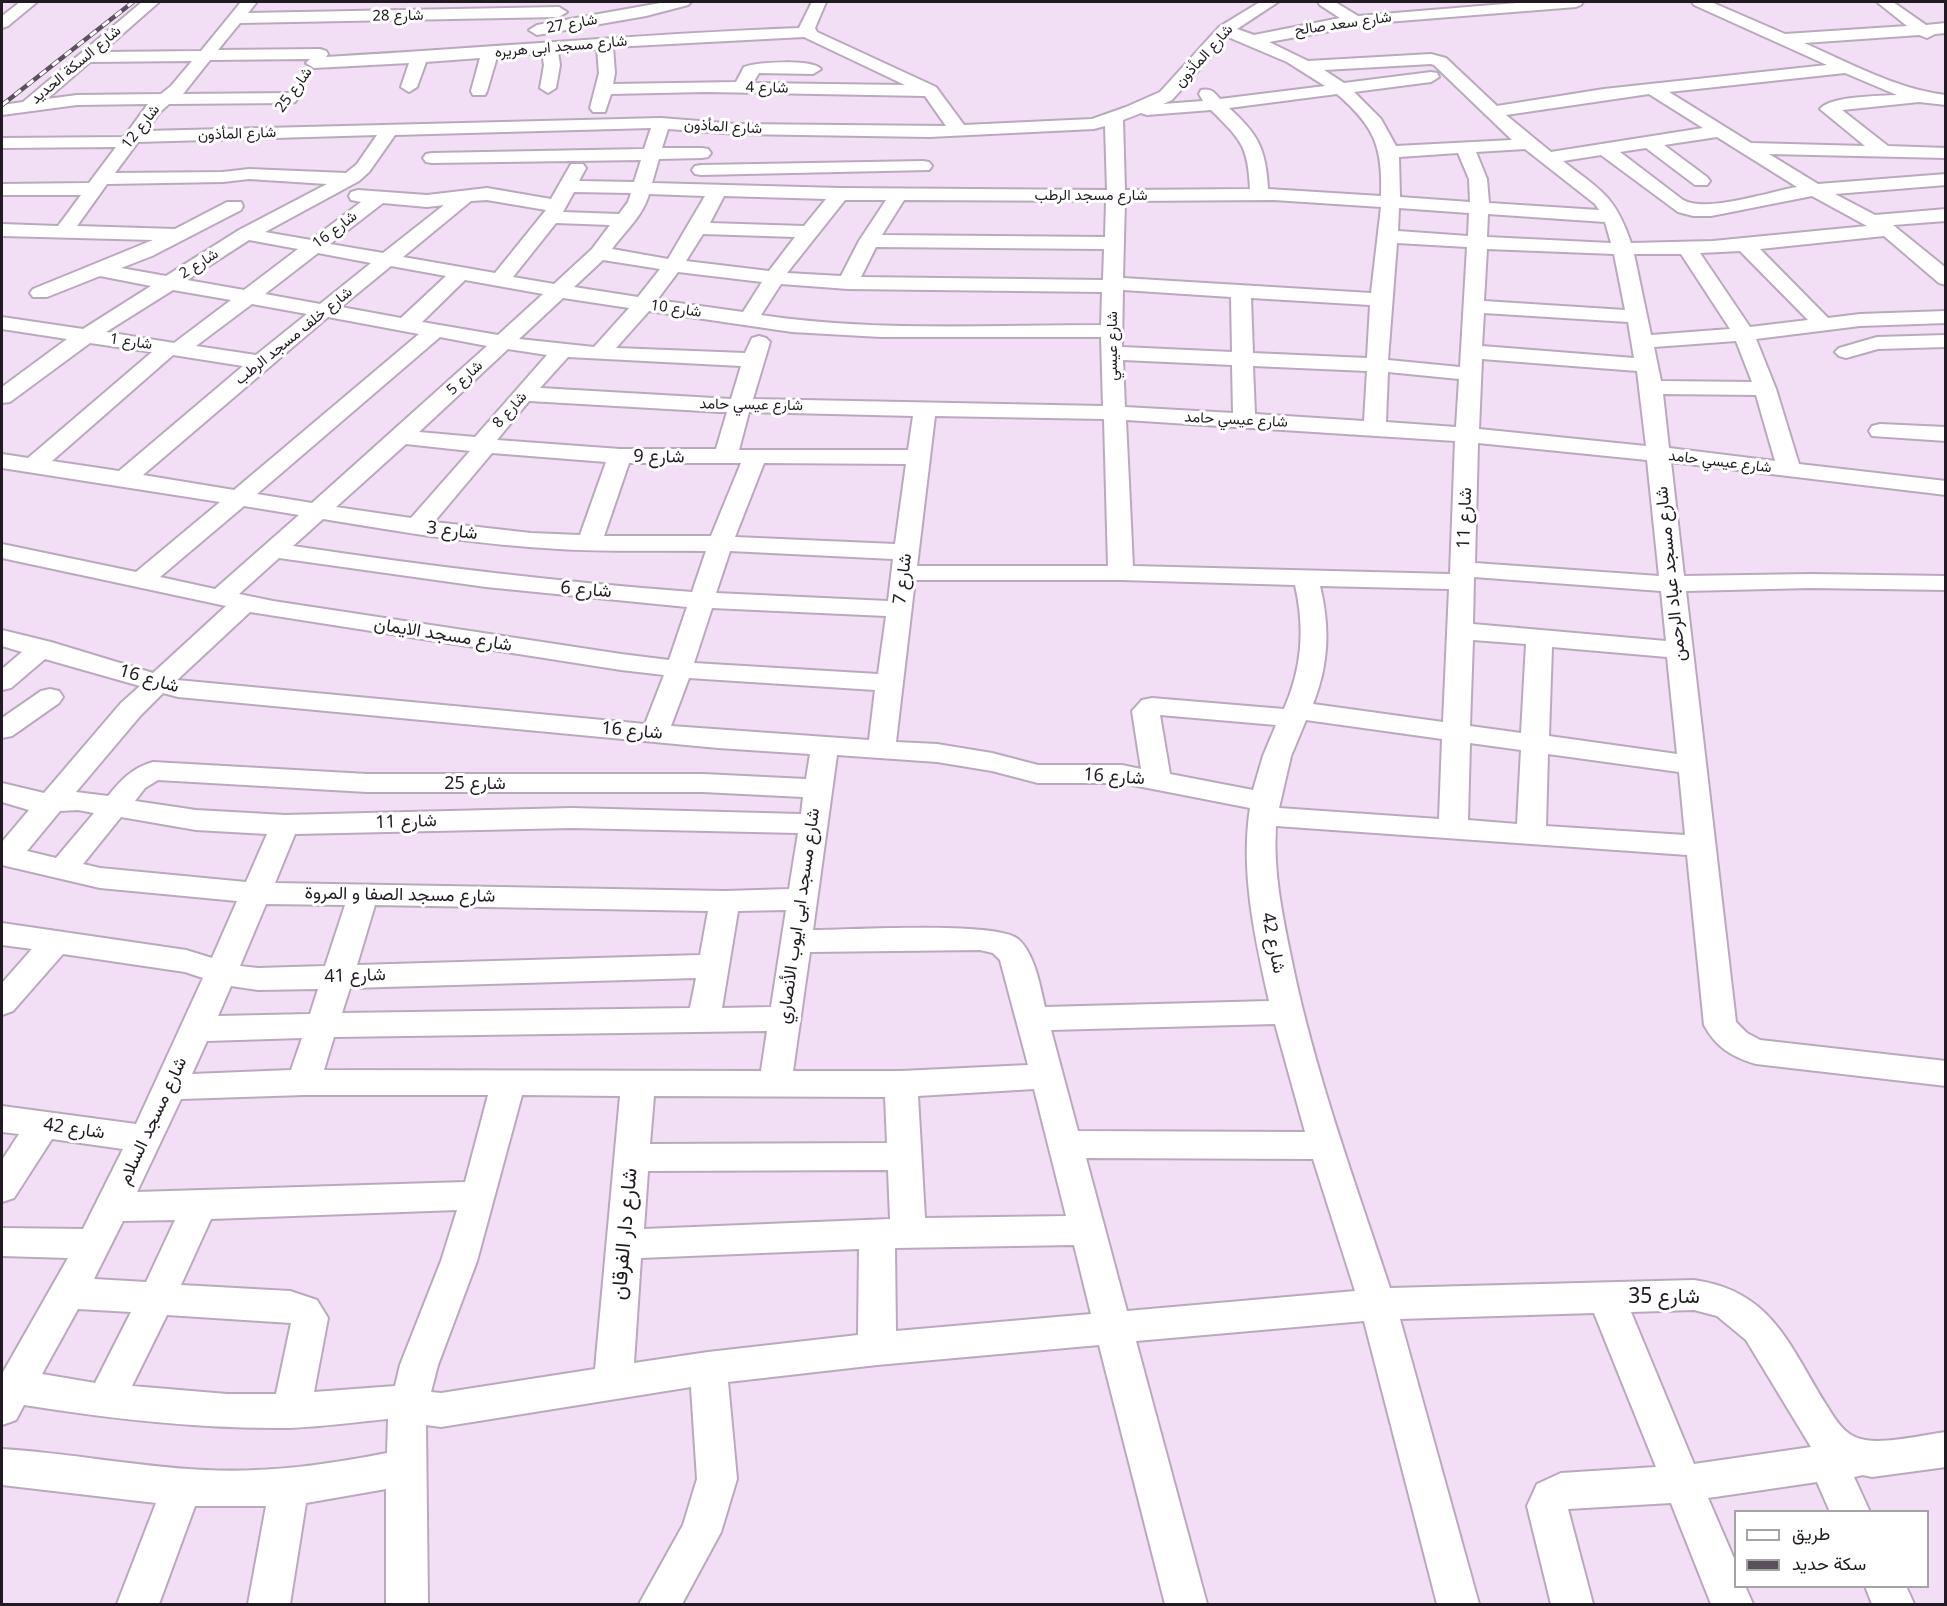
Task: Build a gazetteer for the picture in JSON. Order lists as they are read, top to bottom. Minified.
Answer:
{"streets":{"street":["شارع 28","شارع 27","شارع سعد صالح","شارع مسجد ابى هريره","شارع المأذون","شارع السكة الحديد","شارع 4","شارع 25","شارع 12","شارع مسجد الرطب","شارع 16","شارع 2","شارع 10","شارع خلف مسجد الرطب","شارع 1","شارع عيسي","شارع 5","شارع عيسي حامد","شارع 8","شارع 9","شارع 11","شارع 3","شارع مسجد عباد الرحمن","شارع 7","شارع 6","شارع مسجد الايمان","شارع مسجد الصفا و المروة","شارع مسجد ابى ايوب الأنصاري","شارع 42","شارع 41","شارع مسجد السلام","شارع دار الفرقان","شارع 35"]},"crossings":[["شارع 28","شارع 27"],["شارع 28","شارع 25"],["شارع 28","شارع 12"],["شارع 27","شارع مسجد ابى هريره"],["شارع مسجد ابى هريره","شارع السكة الحديد"],["شارع مسجد ابى هريره","شارع 25"],["شارع مسجد ابى هريره","شارع 12"],["شارع المأذون","شارع 25"],["شارع المأذون","شارع 12"],["شارع المأذون","شارع 2"],["شارع المأذون","شارع عيسي"],["شارع المأذون","شارع 5"],["شارع 25","شارع 11"],["شارع 25","شارع مسجد ابى ايوب الأنصاري"],["شارع مسجد الرطب","شارع عيسي"],["شارع مسجد الرطب","شارع 5"],["شارع مسجد الرطب","شارع 11"],["شارع مسجد الرطب","شارع مسجد عباد الرحمن"],["شارع 16","شارع 10"],["شارع 16","شارع 1"],["شارع 16","شارع 5"],["شارع 16","شارع 11"],["شارع 16","شارع 3"],["شارع 16","شارع مسجد عباد الرحمن"],["شارع 16","شارع 7"],["شارع 16","شارع مسجد ابى ايوب الأنصاري"],["شارع 16","شارع 42"],["شارع 2","شارع 10"],["شارع 2","شارع 1"],["شارع 10","شارع خلف مسجد الرطب"],["شارع 10","شارع عيسي"],["شارع 10","شارع 5"],["شارع خلف مسجد الرطب","شارع 1"],["شارع خلف مسجد الرطب","شارع 3"],["شارع عيسي","شارع عيسي حامد"],["شارع عيسي","شارع 3"],["شارع 5","شارع 9"],["شارع 5","شارع 11"],["شارع 5","شارع 3"],["شارع 5","شارع 6"],["شارع 5","شارع مسجد الايمان"],["شارع 5","شارع مسجد الصفا و المروة"],["شارع عيسي حامد","شارع 8"],["شارع عيسي حامد","شارع 11"],["شارع عيسي حامد","شارع مسجد عباد الرحمن"],["شارع عيسي حامد","شارع 7"],["شارع 8","شارع 9"],["شارع 8","شارع 3"],["شارع 9","شارع 7"],["شارع 11","شارع 3"],["شارع 11","شارع مسجد ابى ايوب الأنصاري"],["شارع 11","شارع مسجد السلام"],["شارع 3","شارع مسجد عباد الرحمن"],["شارع 3","شارع 7"],["شارع 3","شارع 42"],["شارع 7","شارع 6"],["شارع 7","شارع مسجد الايمان"],["شارع مسجد الصفا و المروة","شارع مسجد ابى ايوب الأنصاري"],["شارع مسجد الصفا و المروة","شارع مسجد السلام"],["شارع 42","شارع مسجد السلام"],["شارع 42","شارع 35"],["شارع 41","شارع مسجد السلام"],["شارع مسجد السلام","شارع 35"],["شارع دار الفرقان","شارع 35"]],"legend":["طريق","سكة حديد"]}
